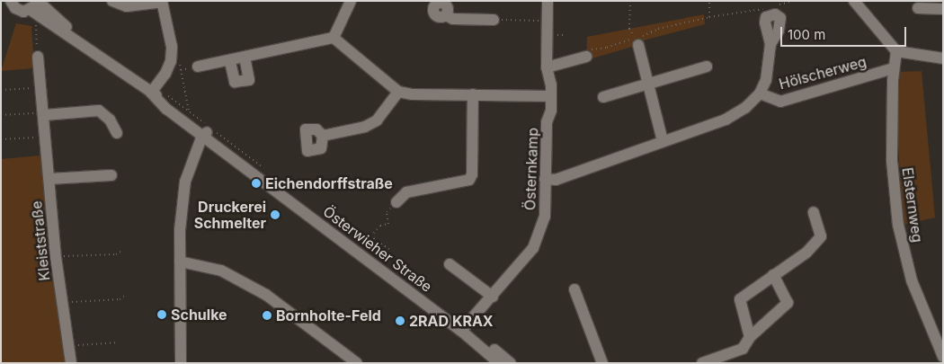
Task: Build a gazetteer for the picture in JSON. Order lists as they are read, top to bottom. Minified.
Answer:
{"streets":{"street":["Hölscherweg","Östernkamp","Elsternweg","Kleiststraße","Österwieher Straße"]},"crossings":[["Hölscherweg","Östernkamp"],["Hölscherweg","Elsternweg"],["Östernkamp","Österwieher Straße"]],"places":["Eichendorffstraße","Druckerei Schmelter","Schulke","Bornholte-Feld","2RAD KRAX"],"scale_bar":"100 m"}
